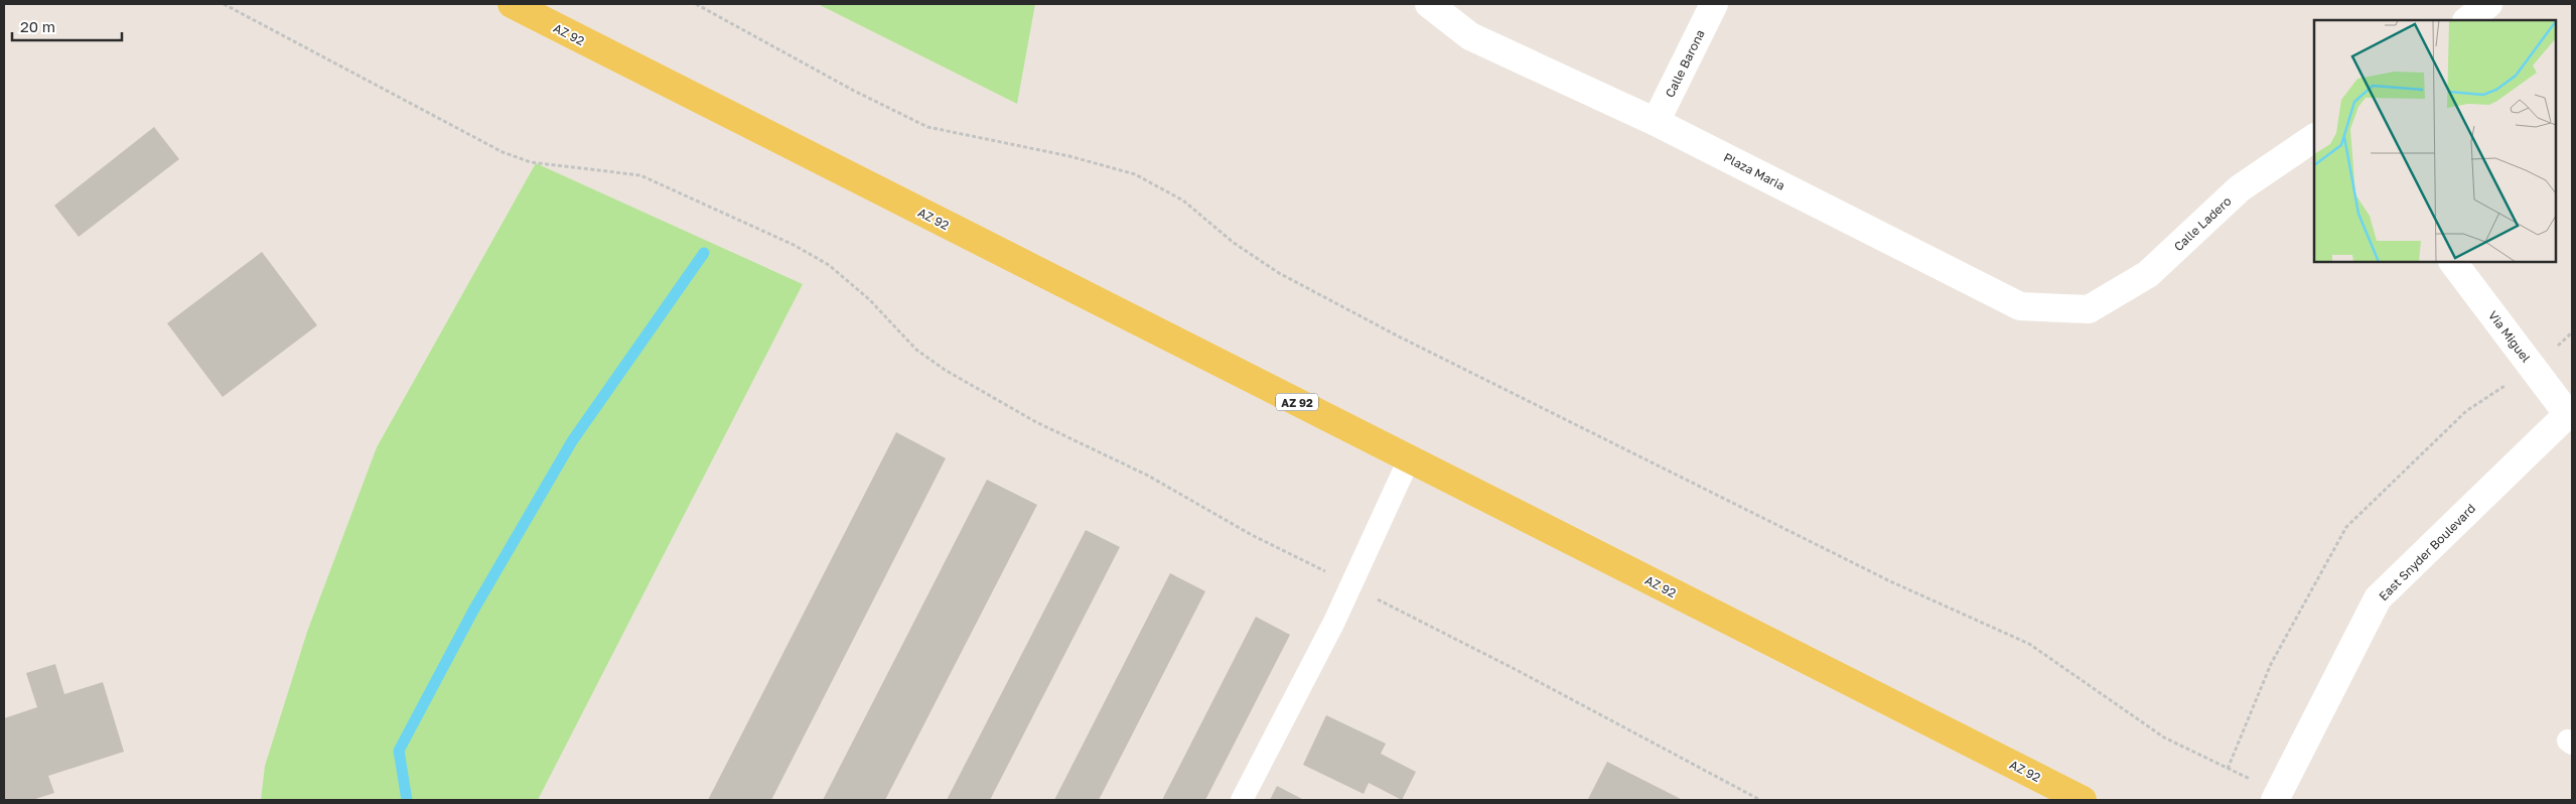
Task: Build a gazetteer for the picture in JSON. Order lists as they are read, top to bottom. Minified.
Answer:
{"streets":{"main road":["AZ 92"],"street":["Calle Barona","Plaza Maria","Calle Ladero","Via Miguel","East Snyder Boulevard"]},"crossings":[["Calle Barona","Plaza Maria"],["Plaza Maria","Calle Ladero"],["Via Miguel","East Snyder Boulevard"]],"scale_bar":"20 m"}
